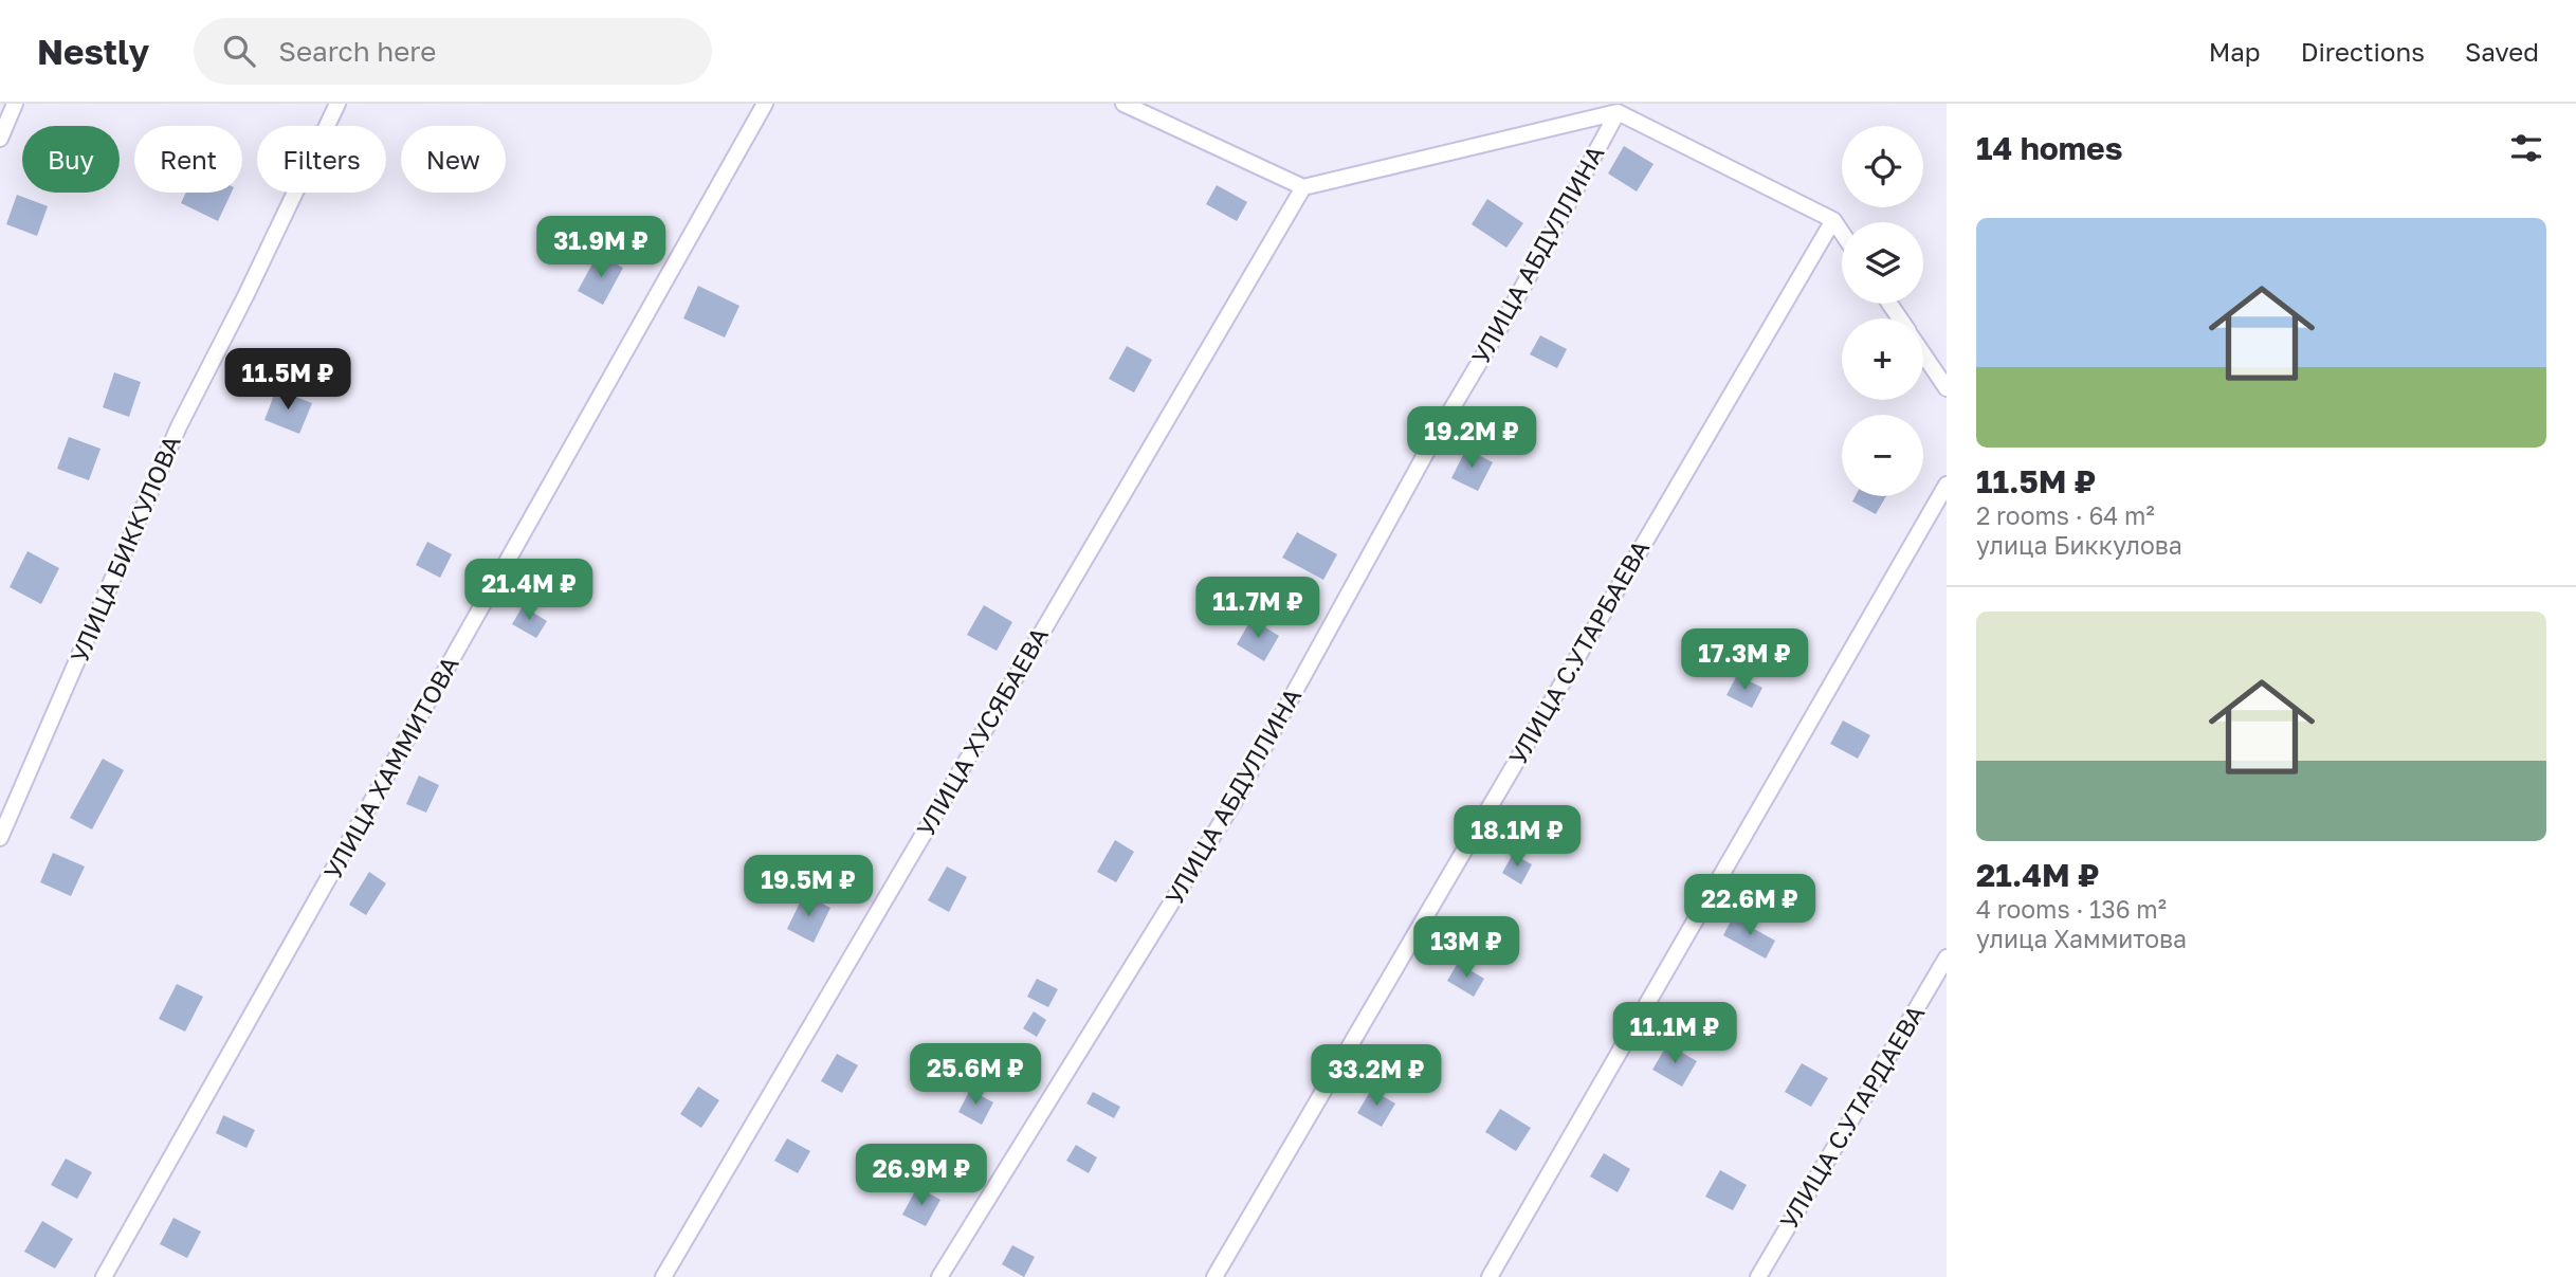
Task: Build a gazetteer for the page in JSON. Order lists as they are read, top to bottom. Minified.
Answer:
{"streets":{"street":["УЛИЦА АБДУЛЛИНА","УЛИЦА БИККУЛОВА","УЛИЦА С.УТАРБАЕВА","УЛИЦА ХУСЯБАЕВА","УЛИЦА ХАММИТОВА","УЛИЦА С.УТАРДАЕВА"]},"page":{"header":"Nestly","search":"Search here","nav":["Map","Directions","Saved"],"heading":"14 homes","map_buttons":["+","−"],"chip":["Buy","Rent","Filters","New"],"list":[{"name":"11.5M ₽","note":"2 rooms · 64 m² · улица Биккулова"},{"name":"21.4M ₽","note":"4 rooms · 136 m² · улица Хаммитова"}],"price":["31.9M ₽","11.5M ₽","19.2M ₽","21.4M ₽","11.7M ₽","17.3M ₽","18.1M ₽","19.5M ₽","22.6M ₽","13M ₽","11.1M ₽","25.6M ₽","33.2M ₽","26.9M ₽"]}}
